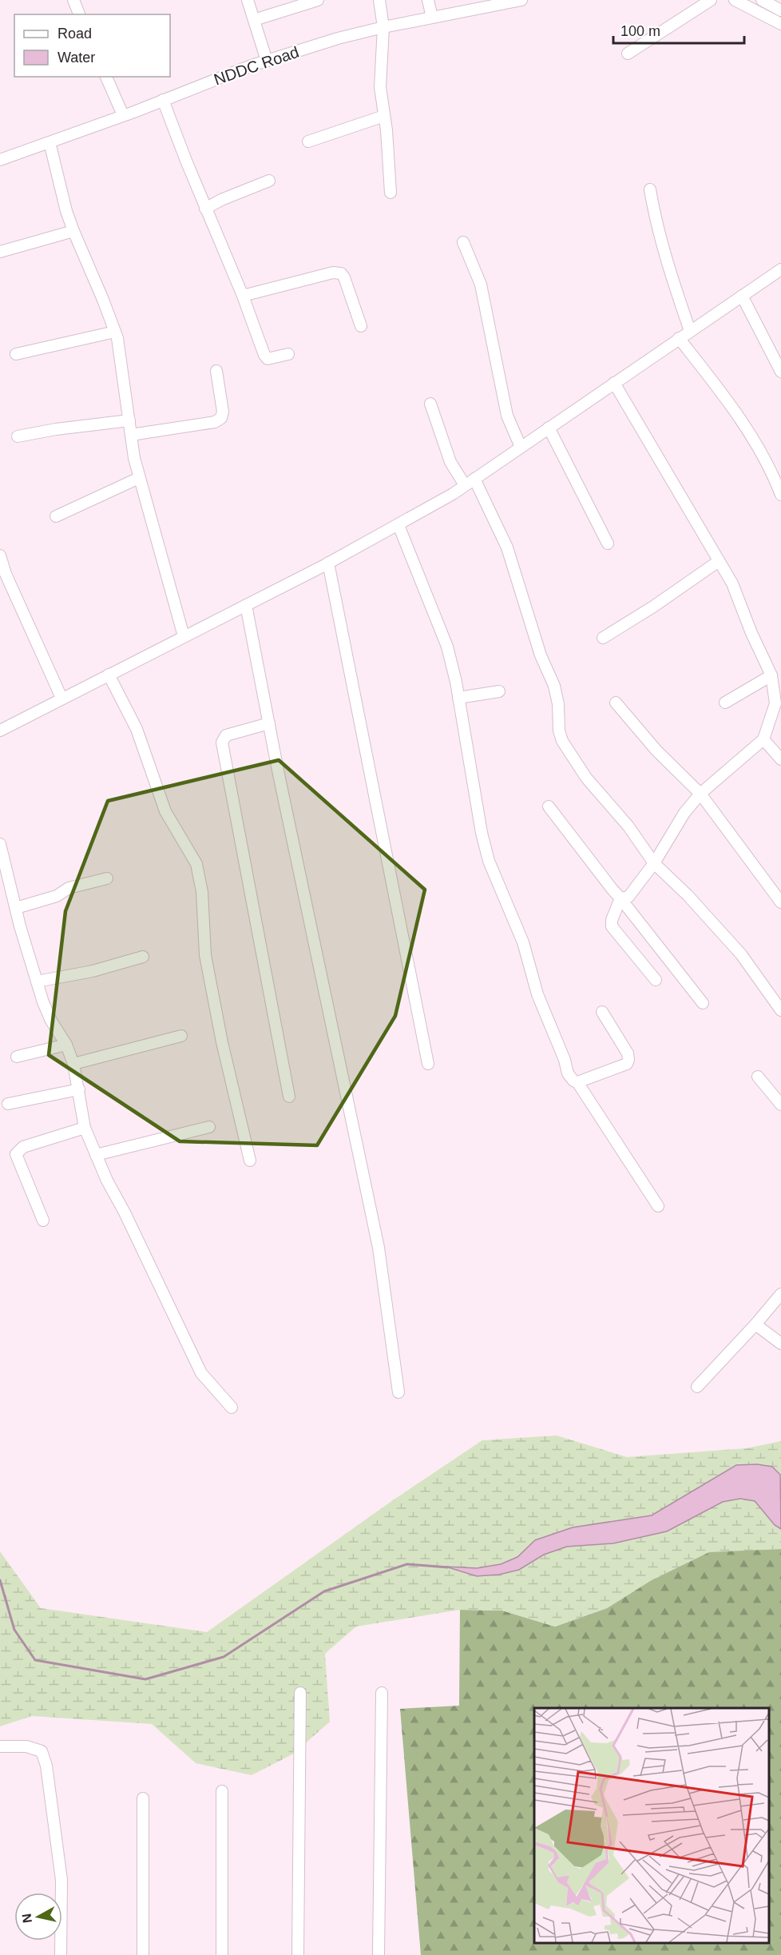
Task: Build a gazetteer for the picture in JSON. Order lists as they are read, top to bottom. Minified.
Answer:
{"streets":{"street":["NDDC Road"]},"legend":["Road","Water"],"scale_bar":"100 m","north":"left"}
